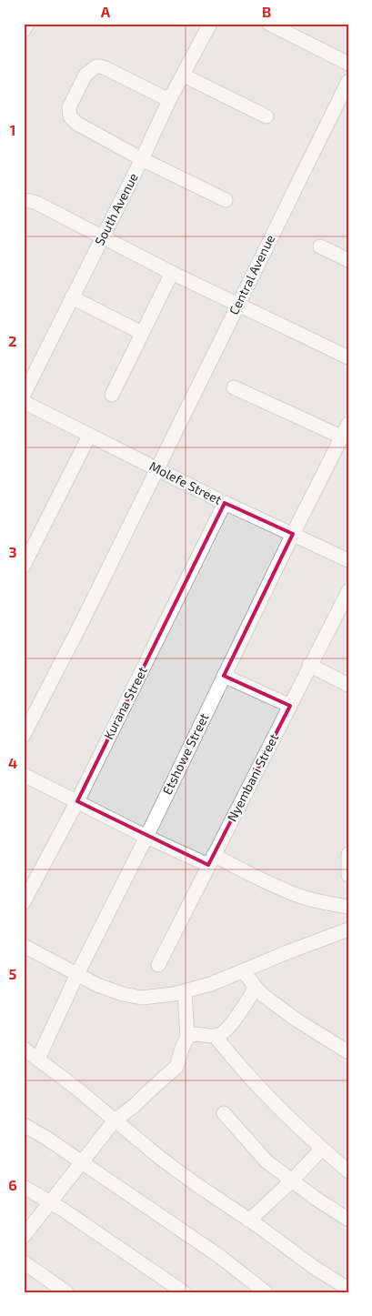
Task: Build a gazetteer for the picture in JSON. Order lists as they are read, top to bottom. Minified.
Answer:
{"streets":{"street":["South Avenue","Central Avenue","Molefe Street","Kurana Street","Etshowe Street","Nyembani Street"]},"crossings":[["Central Avenue","Molefe Street"],["Molefe Street","Kurana Street"],["Molefe Street","Etshowe Street"]],"grid":{"columns":["A","B"],"rows":["1","2","3","4","5","6"]}}
